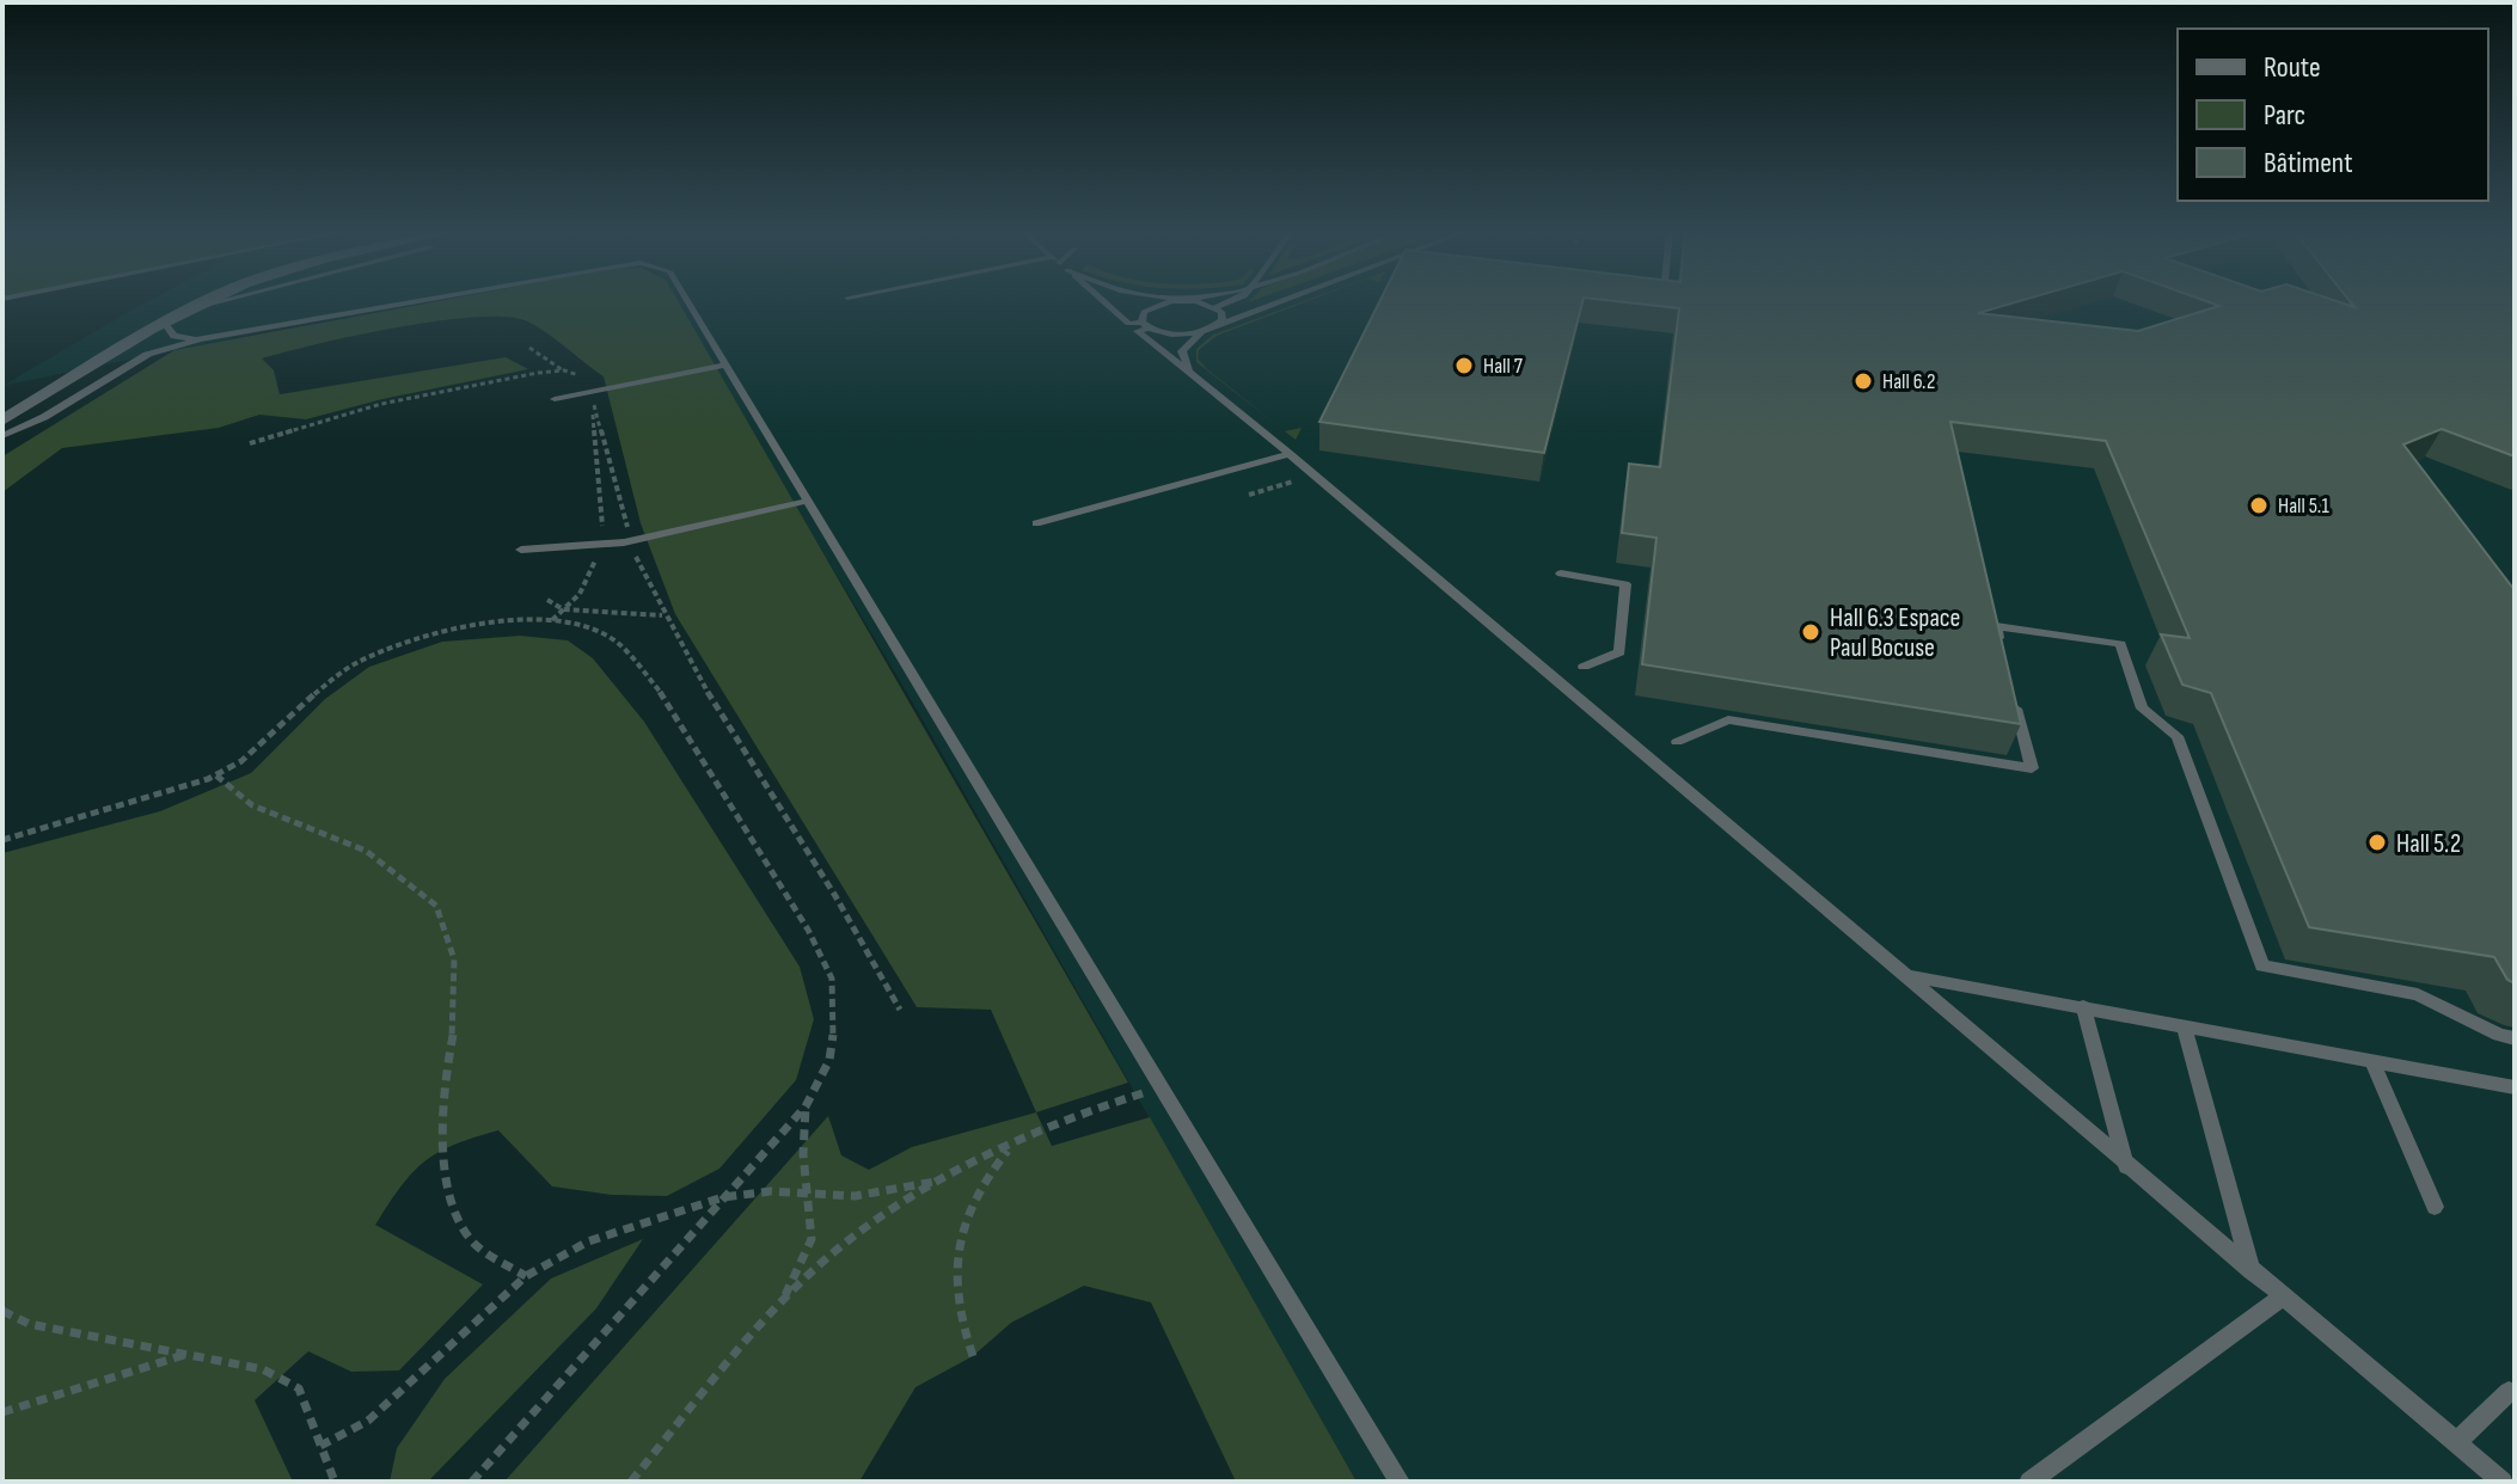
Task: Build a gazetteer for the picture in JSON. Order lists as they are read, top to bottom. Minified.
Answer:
{"places":["Hall 7","Hall 6.2","Hall 5.1","Hall 6.3 Espace Paul Bocuse","Hall 5.2"],"legend":["Route","Parc","Bâtiment"]}
